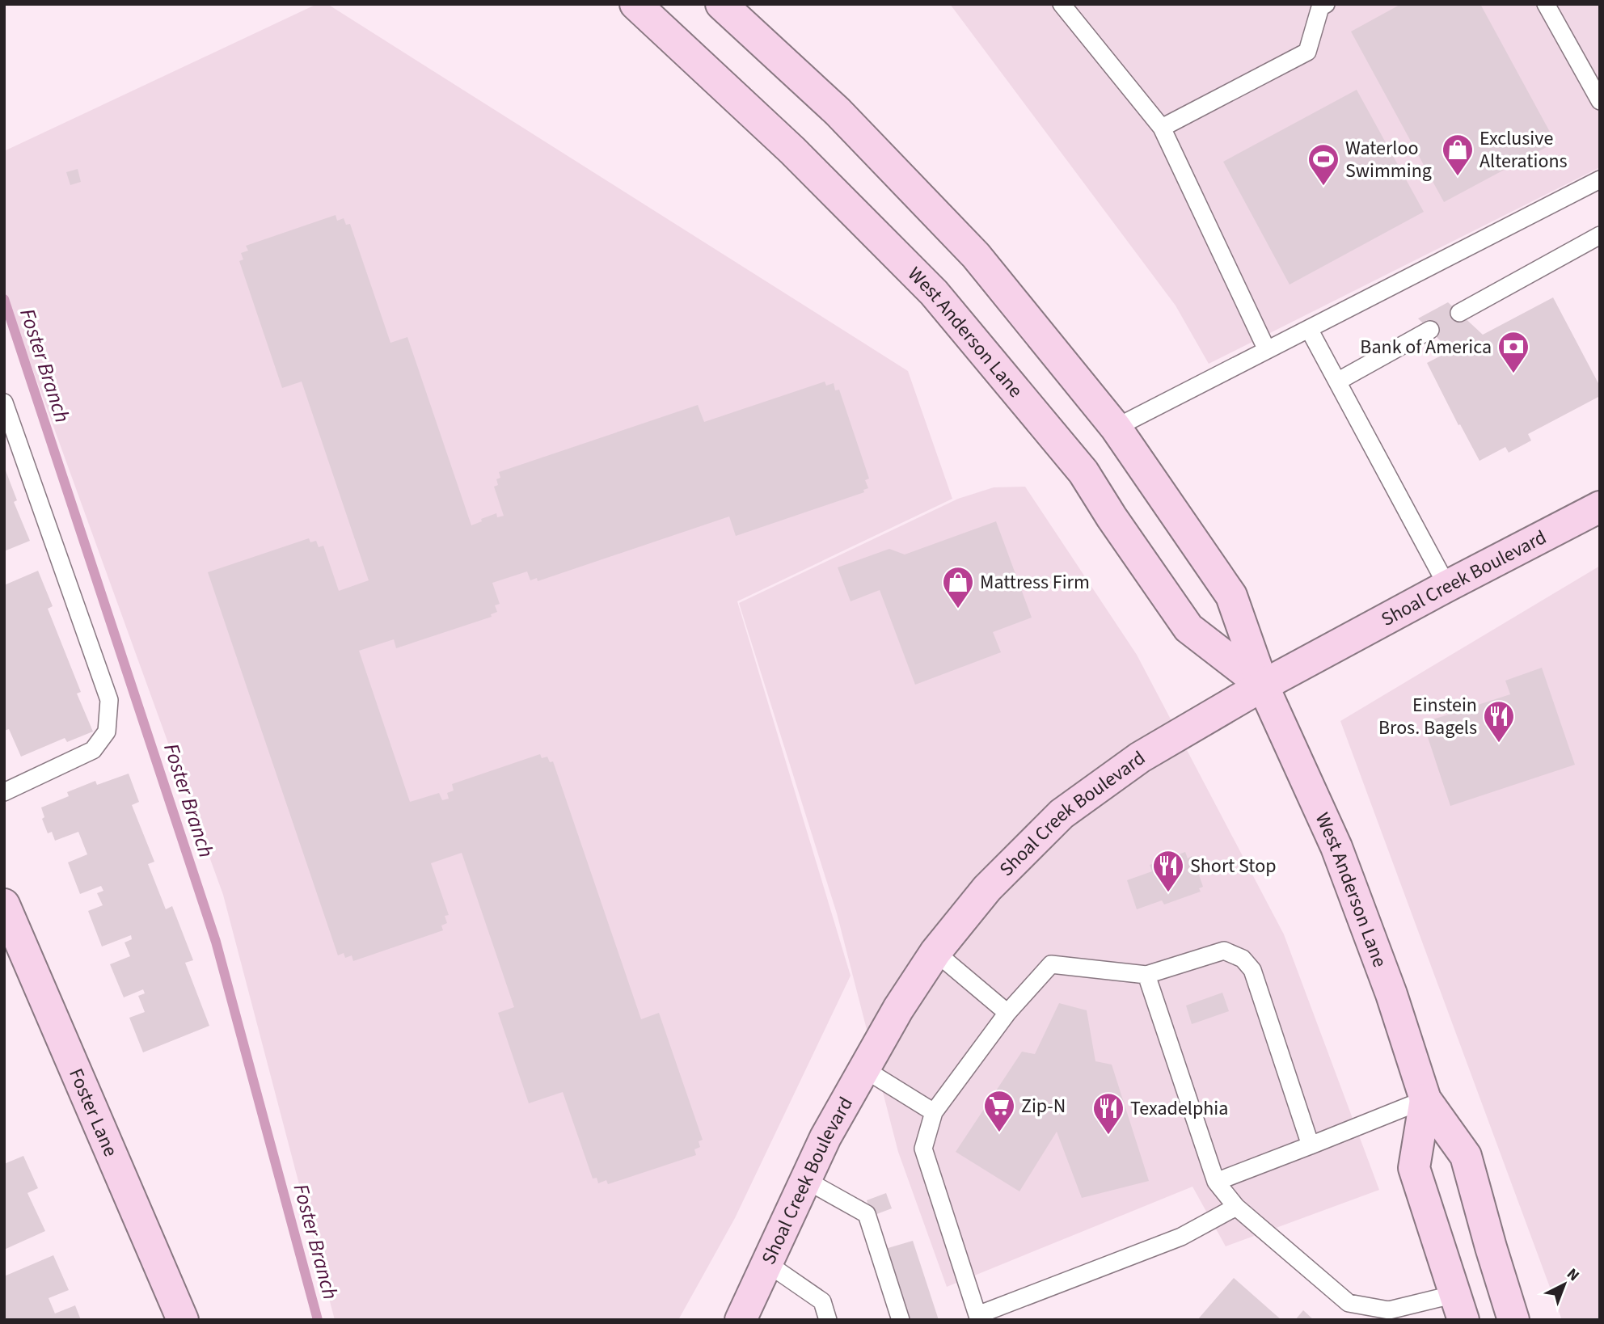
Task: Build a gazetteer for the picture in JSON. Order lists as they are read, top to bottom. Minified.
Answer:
{"streets":{"main road":["West Anderson Lane","Shoal Creek Boulevard","Foster Lane"]},"crossings":[["West Anderson Lane","Shoal Creek Boulevard"]],"water":["Foster Branch"],"places":{"shop":["Exclusive Alterations","Mattress Firm"],"sports":["Waterloo Swimming"],"bank":["Bank of America"],"restaurant":["Einstein Bros. Bagels","Short Stop","Texadelphia"],"supermarket":["Zip-N"]},"north":"top right"}
